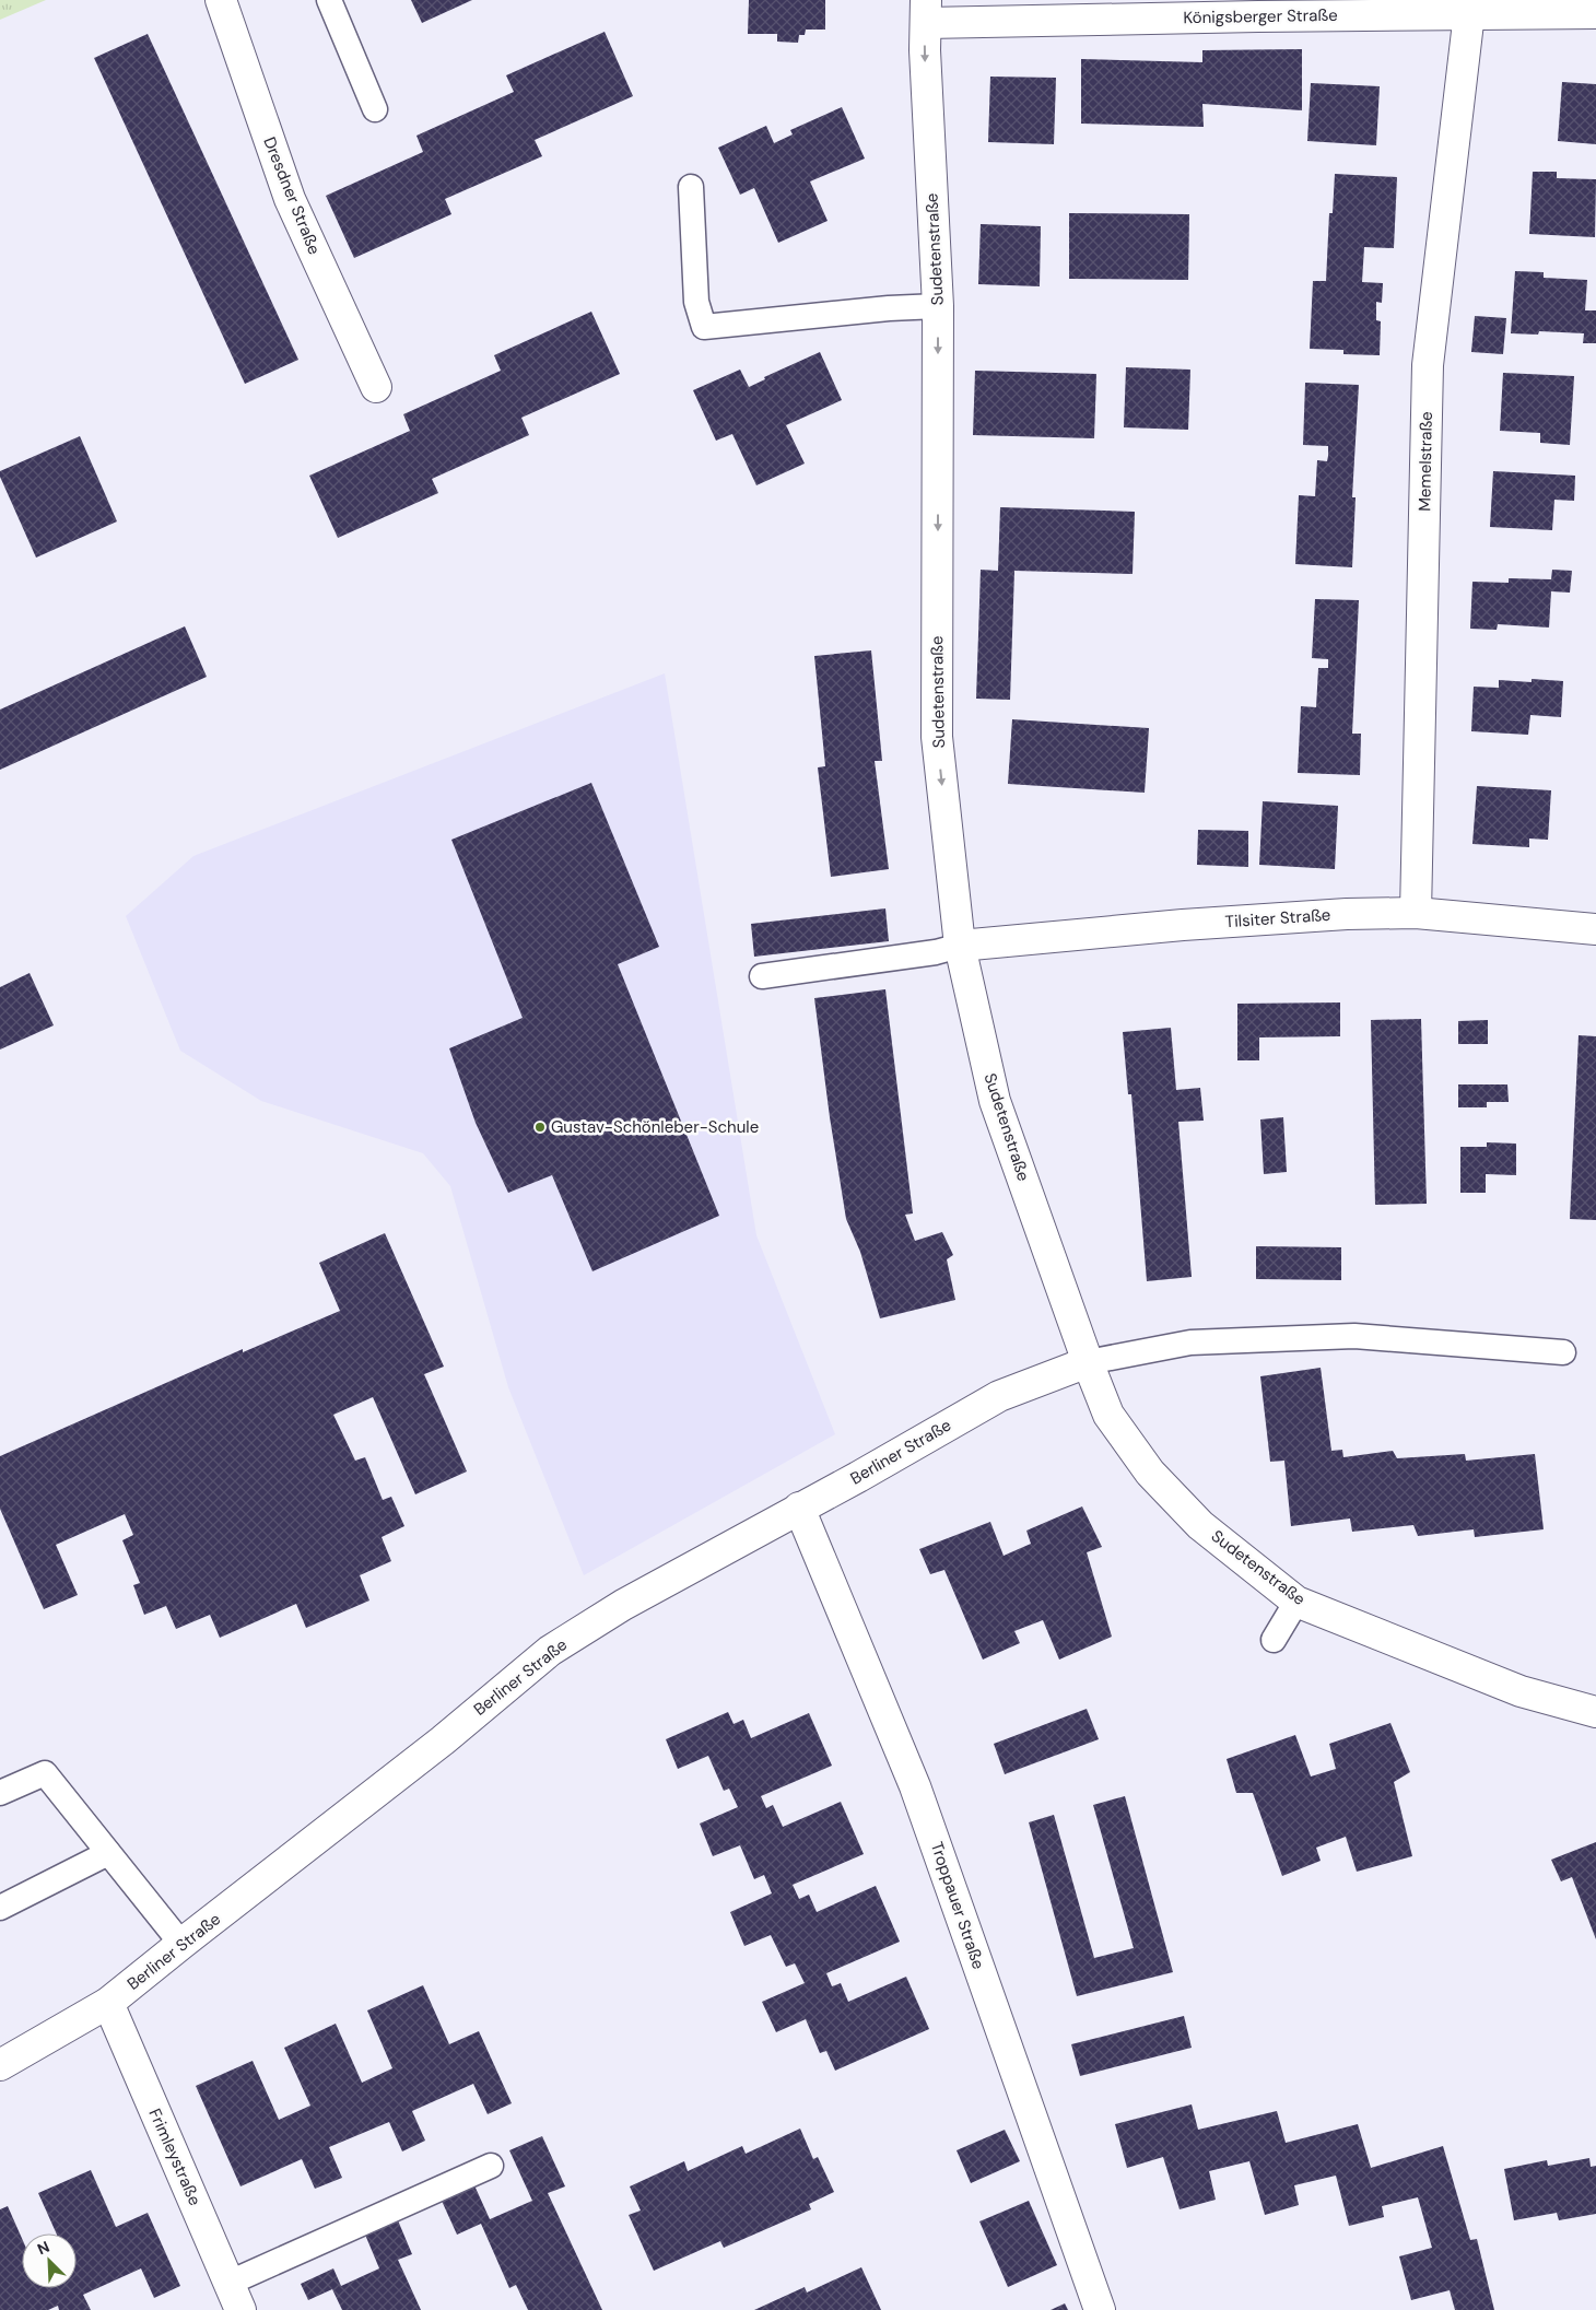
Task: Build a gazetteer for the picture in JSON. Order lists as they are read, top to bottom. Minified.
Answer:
{"streets":{"street":["Königsberger Straße","Dresdner Straße","Sudetenstraße","Memelstraße","Tilsiter Straße","Berliner Straße","Troppauer Straße","Frimleystraße"]},"crossings":[["Königsberger Straße","Sudetenstraße"],["Königsberger Straße","Memelstraße"],["Sudetenstraße","Tilsiter Straße"],["Sudetenstraße","Berliner Straße"],["Memelstraße","Tilsiter Straße"],["Berliner Straße","Troppauer Straße"],["Berliner Straße","Frimleystraße"]],"one_way":["Sudetenstraße"],"places":["Gustav-Schönleber-Schule"],"north":"top left"}
